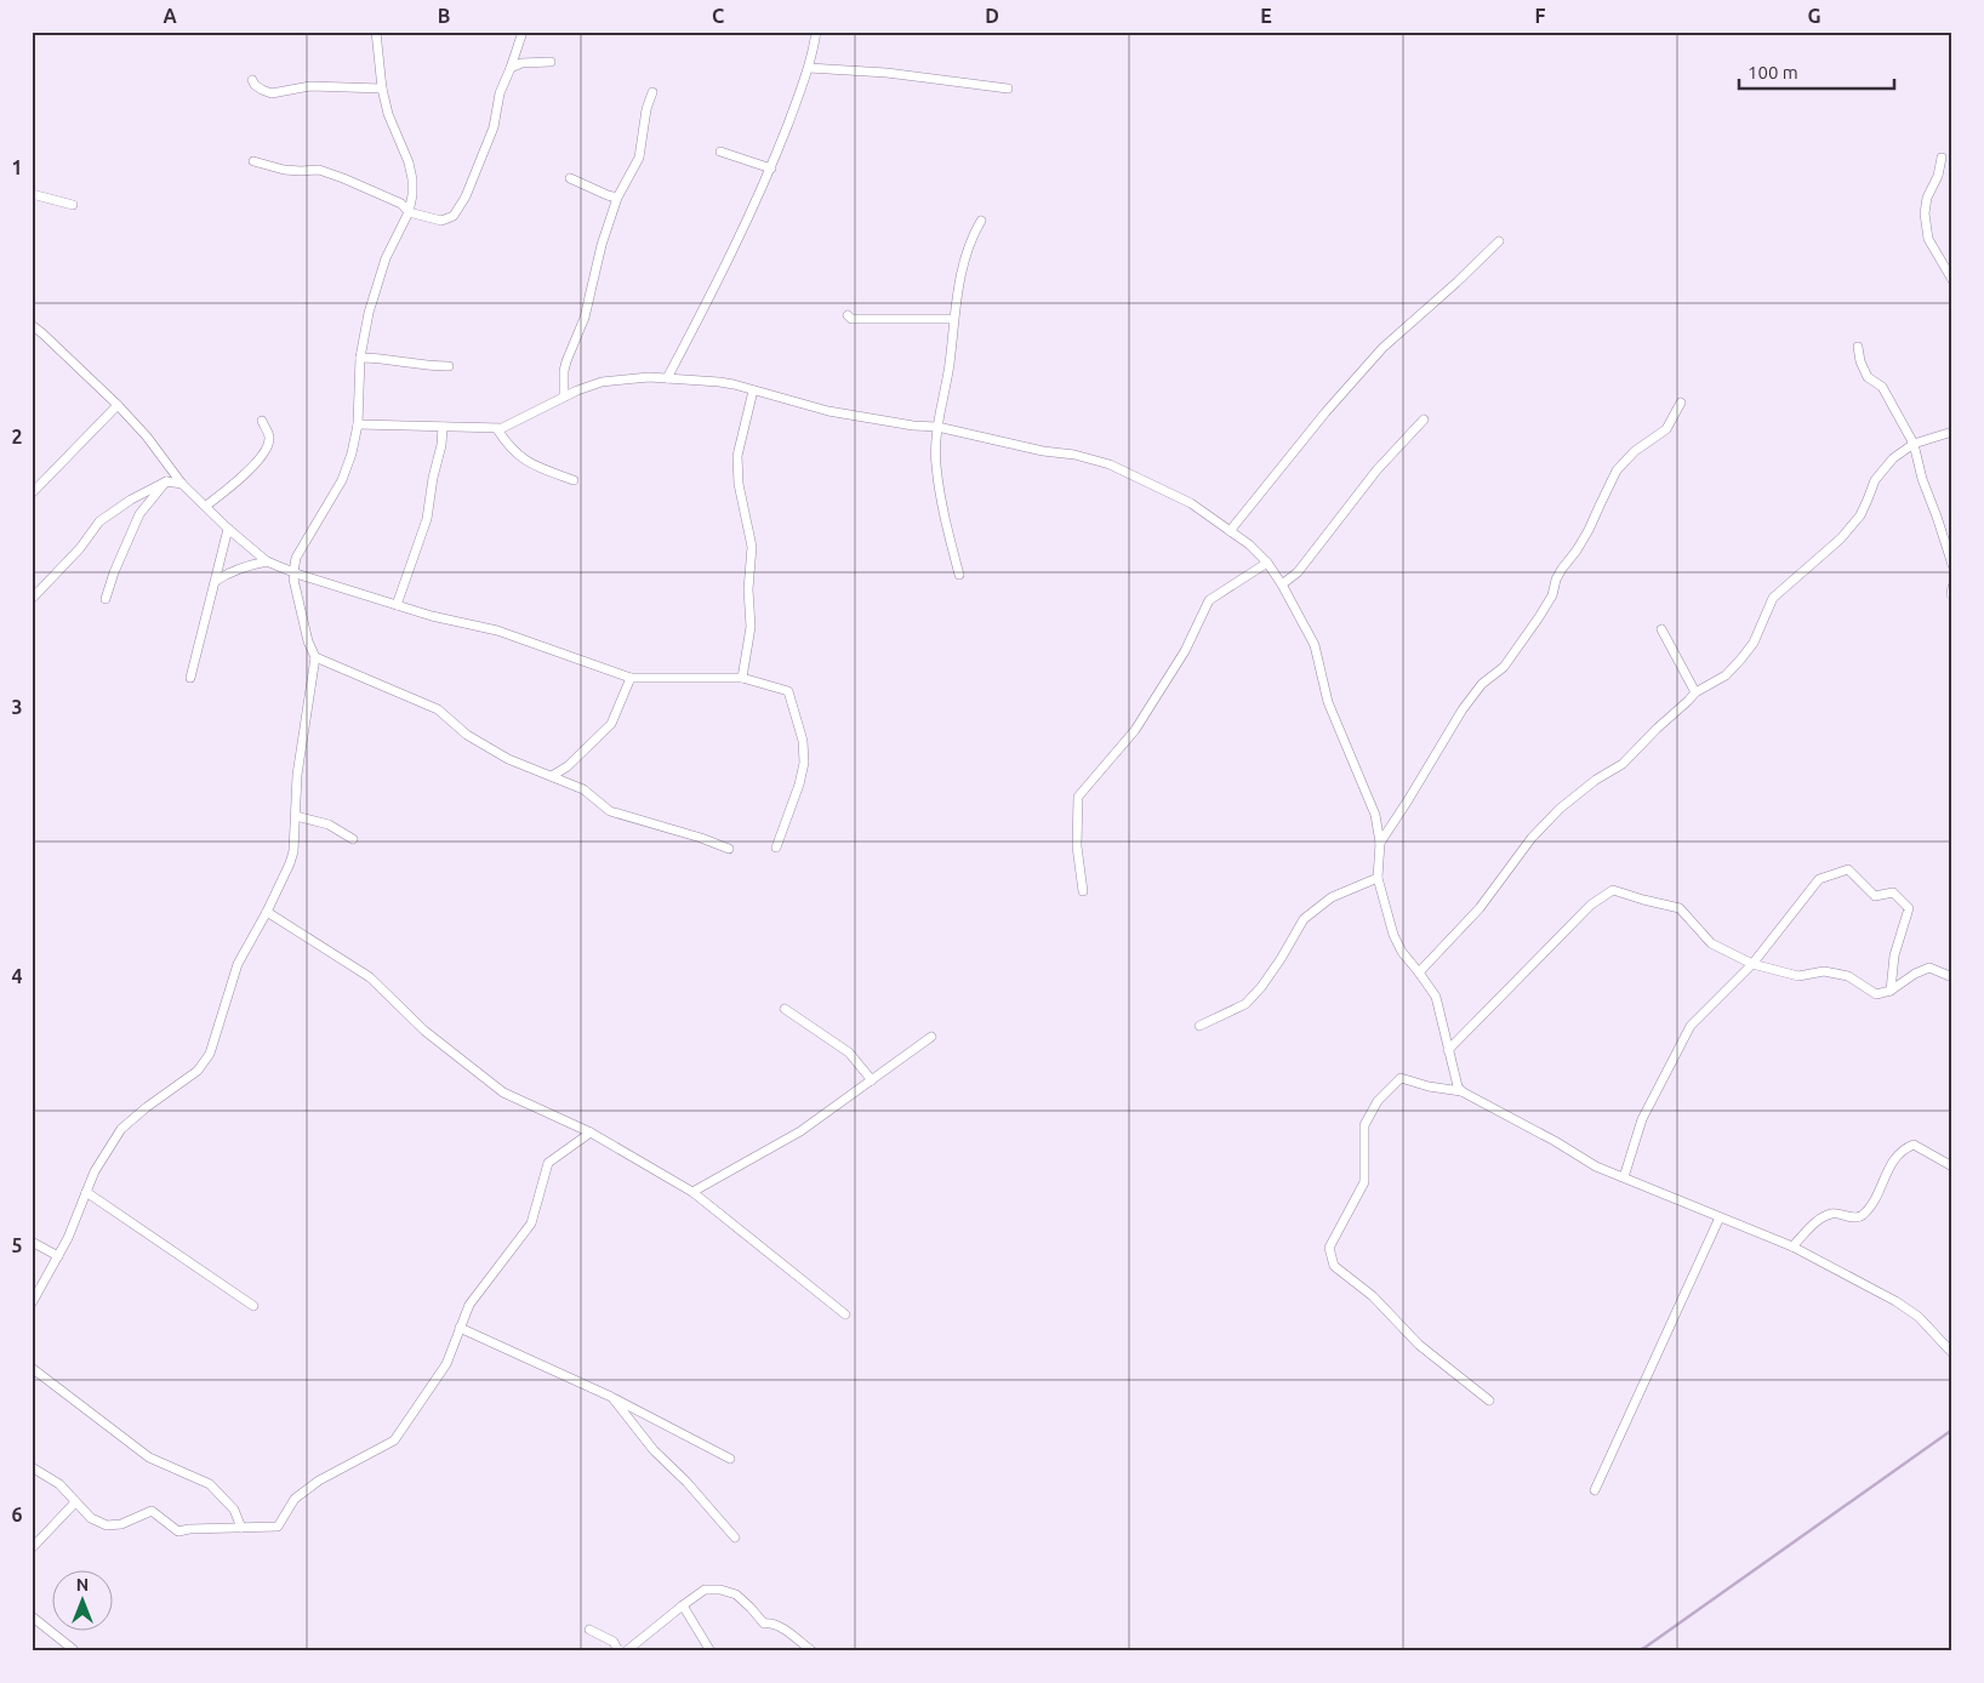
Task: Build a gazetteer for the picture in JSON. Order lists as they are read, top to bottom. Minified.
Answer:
{"scale_bar":"100 m","north":"top","grid":{"columns":["A","B","C","D","E","F","G"],"rows":["1","2","3","4","5","6"]}}
